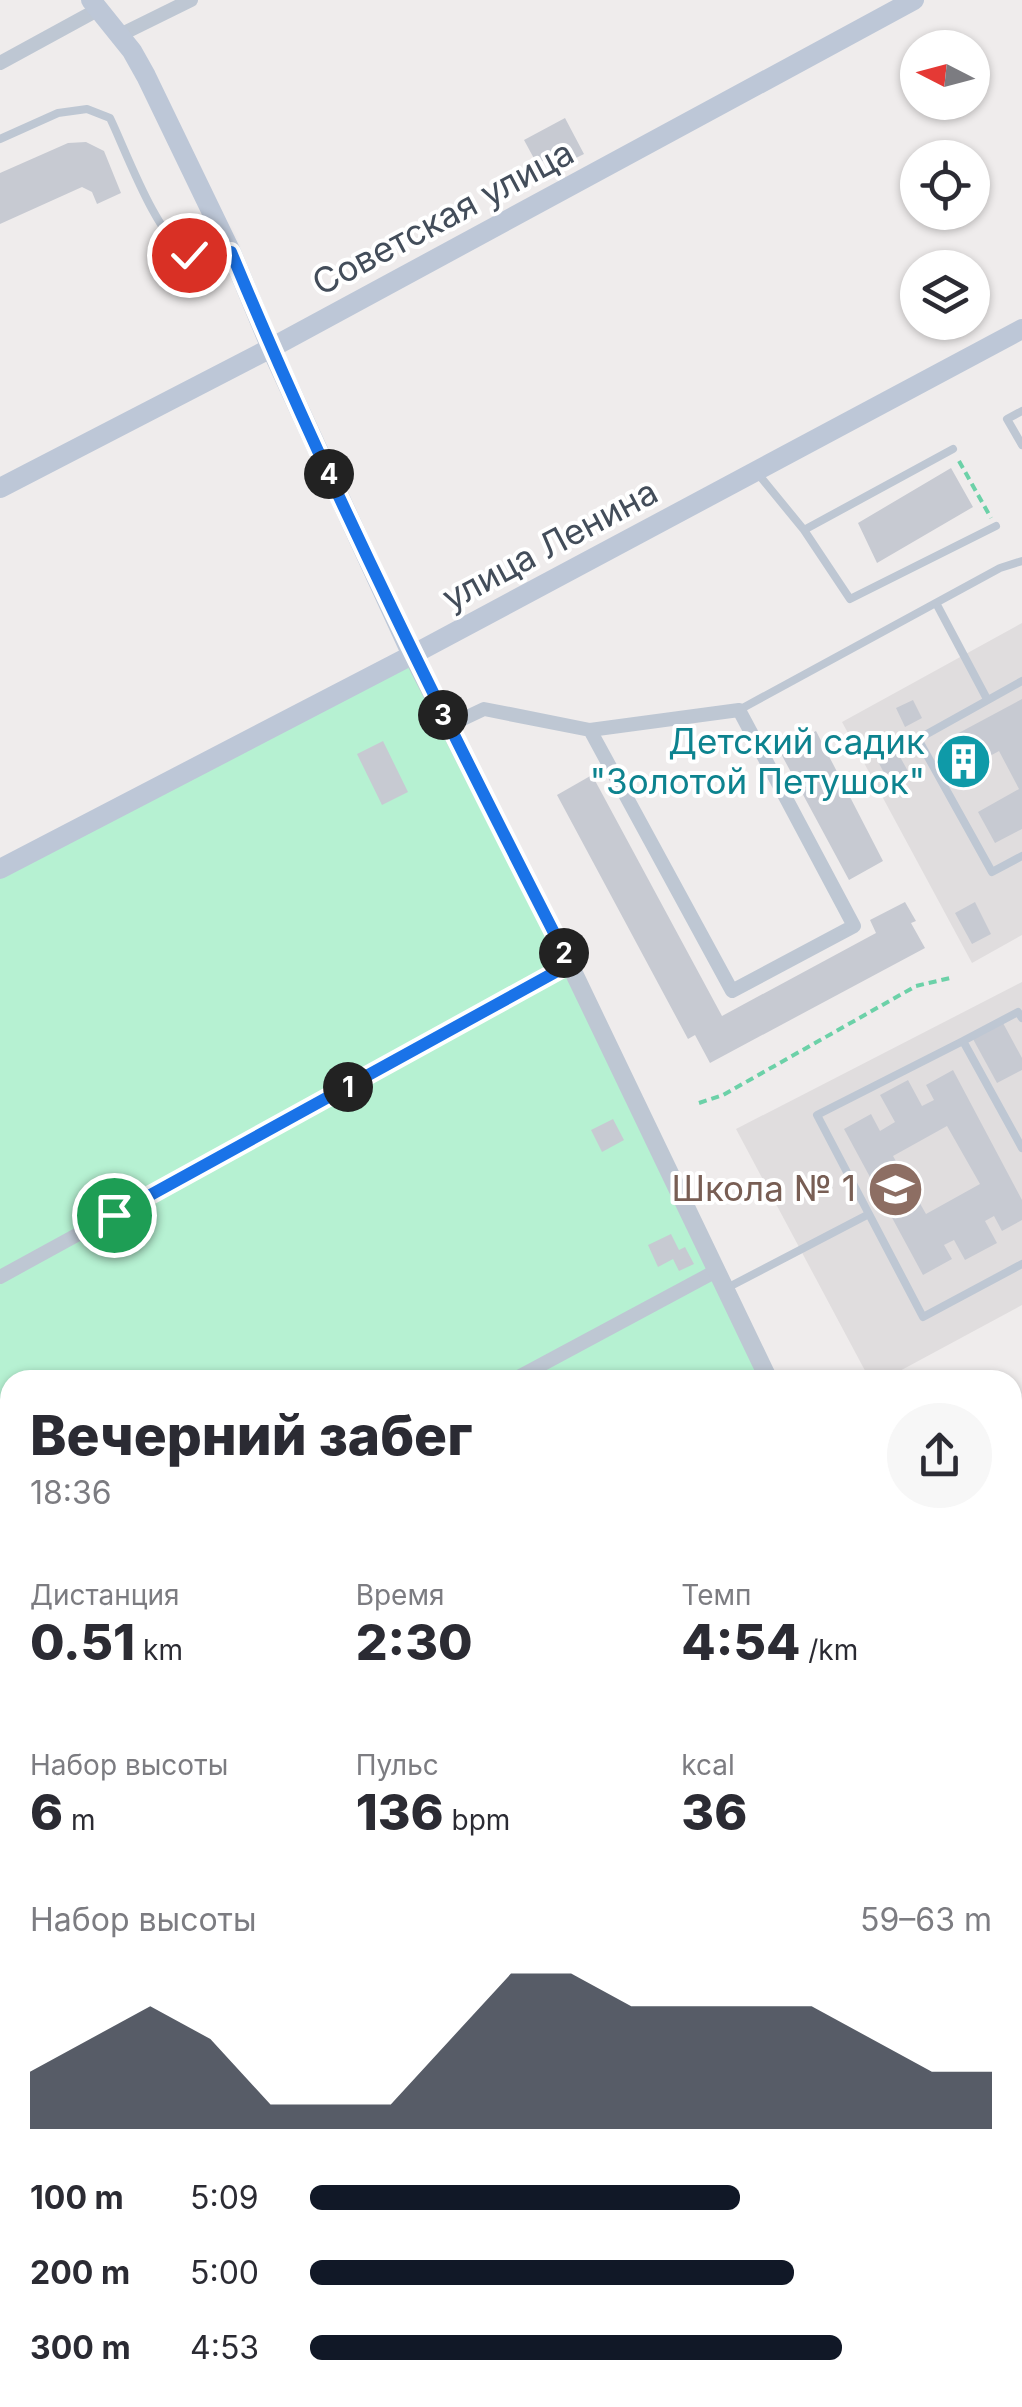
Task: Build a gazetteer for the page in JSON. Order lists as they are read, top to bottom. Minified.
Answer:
{"streets":{"main road":["Советская улица","улица Ленина"]},"places":{"building":["Детский садик \"Золотой Петушок\""],"school or university":["Школа № 1"]},"north":"left","page":{"pins":["4","3","2","1"],"heading":["Вечерний забег","18:36"],"stats":[["Дистанция","0.51 km"],["Время","2:30"],["Темп","4:54 /km"],["Набор высоты","6 m"],["Пульс","136 bpm"],["kcal","36"]],"chart":["Набор высоты","59–63 m"],"list":[{"name":"100 m","note":"5:09"},{"name":"200 m","note":"5:00"},{"name":"300 m","note":"4:53"}]}}
